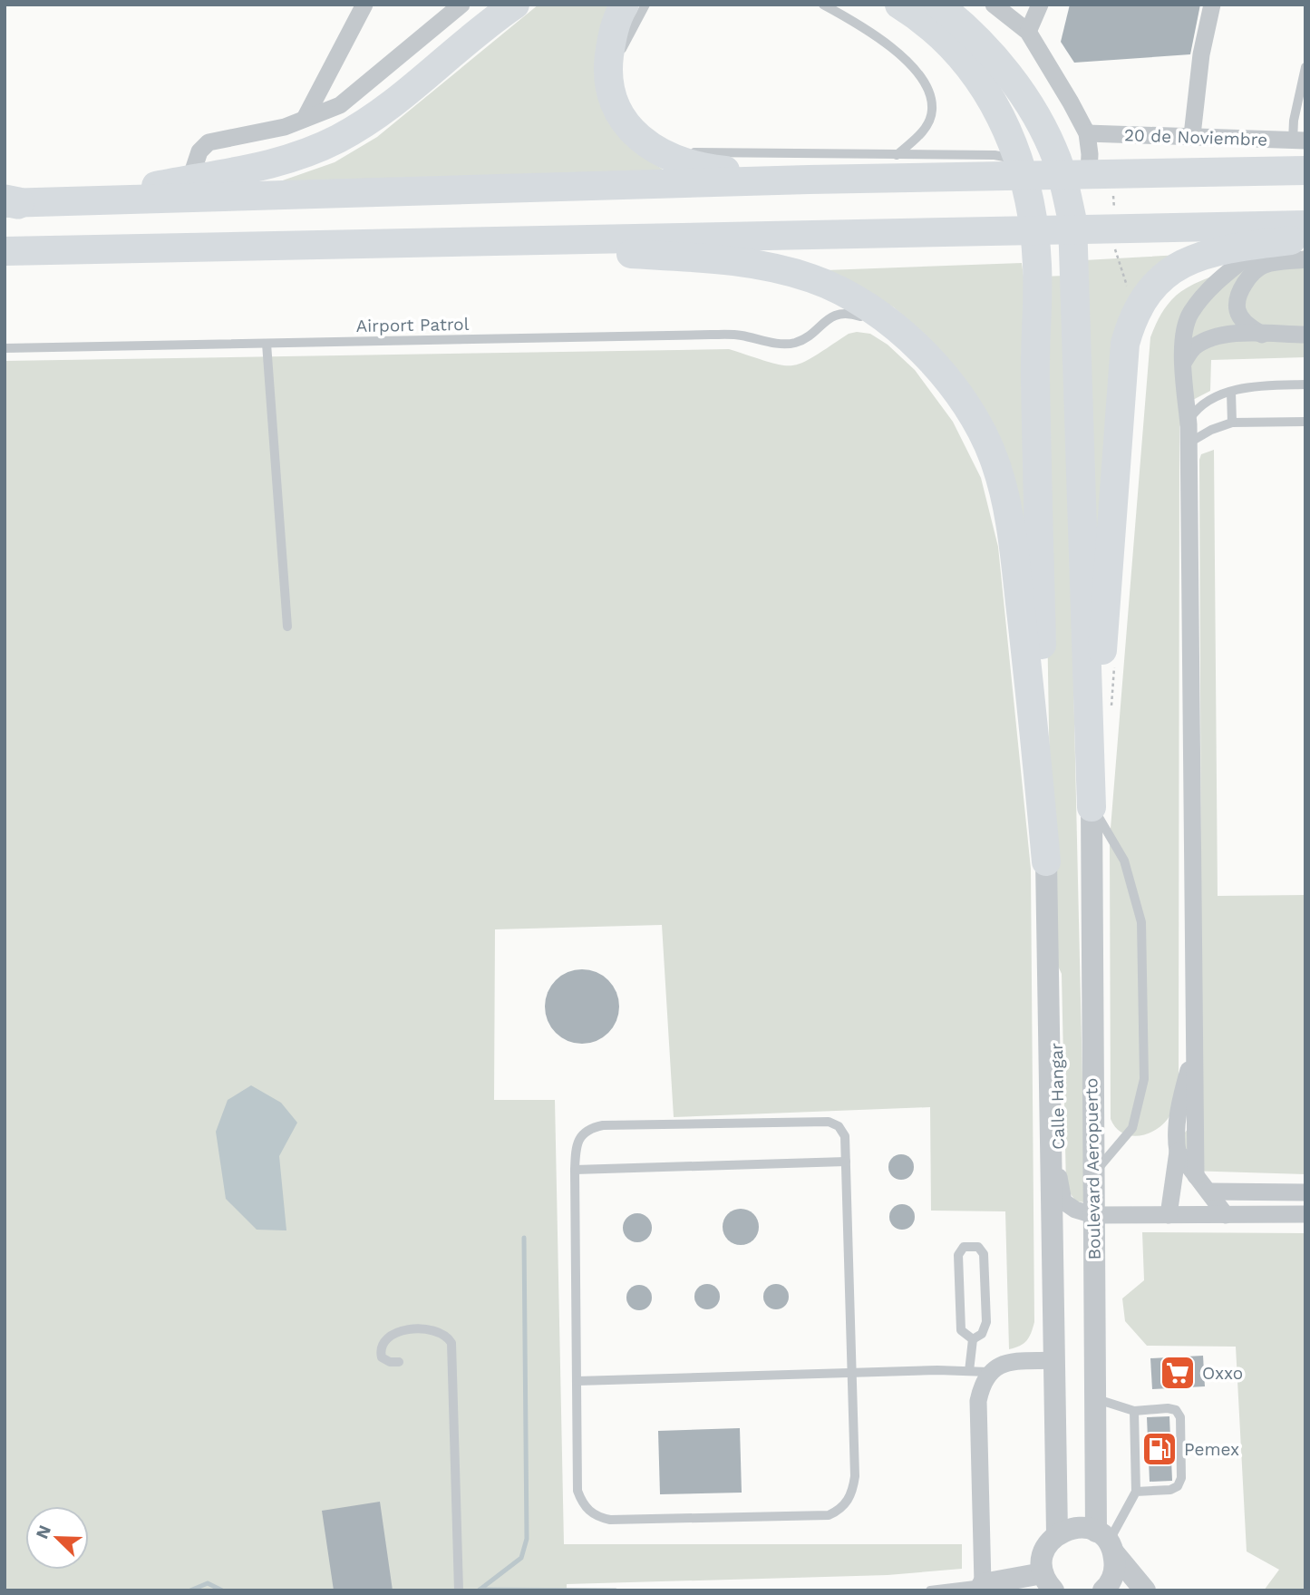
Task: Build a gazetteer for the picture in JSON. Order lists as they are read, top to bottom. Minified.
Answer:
{"streets":{"street":["20 de Noviembre","Calle Hangar","Boulevard Aeropuerto"],"lane":["Airport Patrol"]},"crossings":[["Calle Hangar","Boulevard Aeropuerto"]],"places":{"supermarket":["Oxxo"],"fuel station":["Pemex"]},"north":"top left"}
